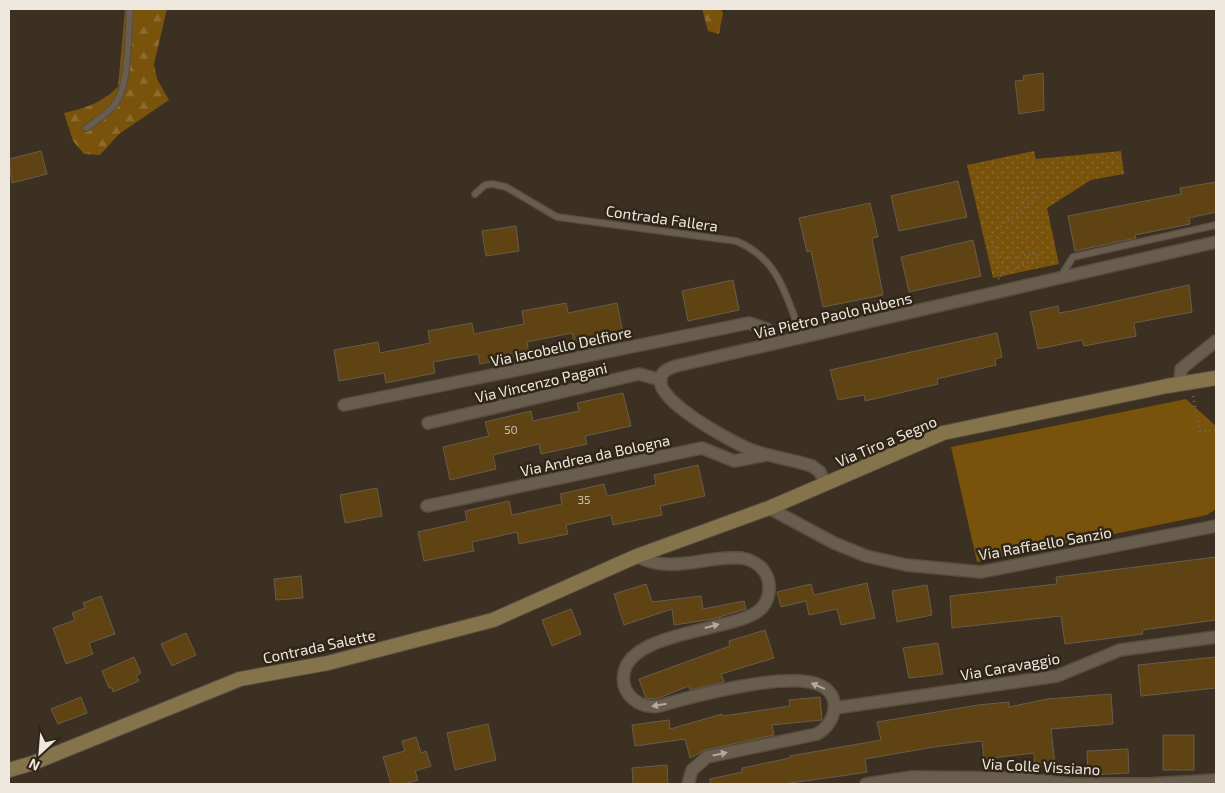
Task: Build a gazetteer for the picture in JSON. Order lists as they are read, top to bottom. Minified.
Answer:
{"streets":{"main road":["Via Tiro a Segno","Contrada Salette"],"street":["Via Pietro Paolo Rubens","Via Iacobello Delfiore","Via Vincenzo Pagani","Via Andrea da Bologna","Via Raffaello Sanzio","Via Caravaggio","Via Colle Vissiano"],"lane":["Contrada Fallera"]},"crossings":[["Contrada Fallera","Via Pietro Paolo Rubens"],["Via Pietro Paolo Rubens","Via Iacobello Delfiore"],["Via Pietro Paolo Rubens","Via Vincenzo Pagani"],["Via Tiro a Segno","Via Raffaello Sanzio"],["Via Tiro a Segno","Contrada Salette"]],"house_numbers":["50","35"],"north":"bottom left"}
